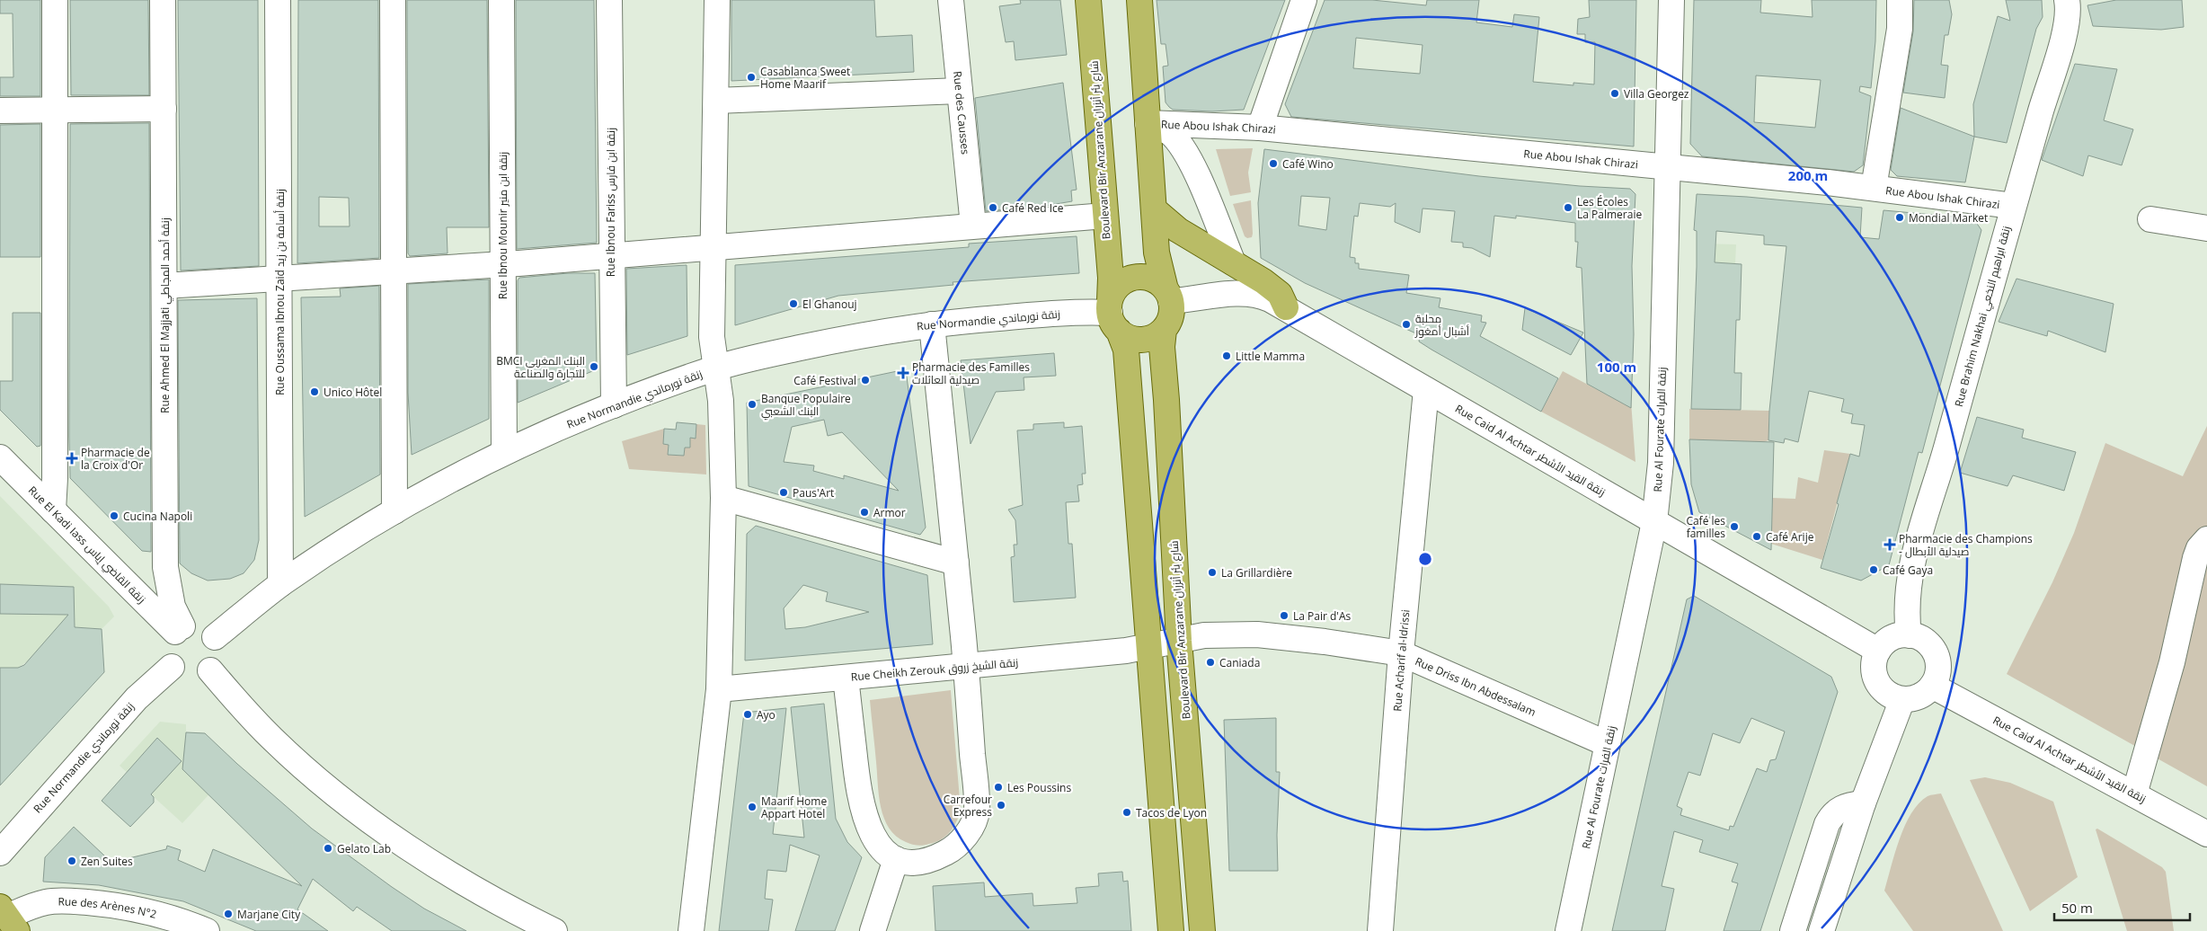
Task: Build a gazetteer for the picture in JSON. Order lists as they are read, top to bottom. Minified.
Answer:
{"streets":{"main road":["Boulevard Bir Anzarane شارع بئر أنزران"],"street":["Rue des Causses","Rue Abou Ishak Chirazi","Rue Ibnou Fariss زنقة ابن فارس","Rue Ibnou Mounir زنقة ابن منير","Rue Oussama Ibnou Zaid زنقة أسامة بن زيد","Rue Ahmed El Majjati زنقة أحمد المجاطي","Rue Brahim Nakhai زنقة ابراهيم النخعي","Rue Normandie زنقة نورماندي","Rue Al Fourate زنقة الفرات","Rue Caid Al Achtar زنقة القيد الأشطر","Rue El Kadi Iass زنقة القاضي إياس","Rue Acharif al-Idrissi","Rue Cheikh Zerouk زنقة الشيخ زروق","Rue Driss Ibn Abdessalam","Rue des Arènes N°2"]},"crossings":[["Rue Abou Ishak Chirazi","Rue Brahim Nakhai زنقة ابراهيم النخعي"],["Rue Abou Ishak Chirazi","Rue Al Fourate زنقة الفرات"],["Boulevard Bir Anzarane شارع بئر أنزران","Rue Normandie زنقة نورماندي"],["Boulevard Bir Anzarane شارع بئر أنزران","Rue Caid Al Achtar زنقة القيد الأشطر"],["Boulevard Bir Anzarane شارع بئر أنزران","Rue Cheikh Zerouk زنقة الشيخ زروق"],["Boulevard Bir Anzarane شارع بئر أنزران","Rue Driss Ibn Abdessalam"],["Rue Ibnou Fariss زنقة ابن فارس","Rue Normandie زنقة نورماندي"],["Rue Ibnou Mounir زنقة ابن منير","Rue Normandie زنقة نورماندي"],["Rue Oussama Ibnou Zaid زنقة أسامة بن زيد","Rue Normandie زنقة نورماندي"],["Rue Ahmed El Majjati زنقة أحمد المجاطي","Rue Normandie زنقة نورماندي"],["Rue Ahmed El Majjati زنقة أحمد المجاطي","Rue El Kadi Iass زنقة القاضي إياس"],["Rue Brahim Nakhai زنقة ابراهيم النخعي","Rue Caid Al Achtar زنقة القيد الأشطر"],["Rue Normandie زنقة نورماندي","Rue Caid Al Achtar زنقة القيد الأشطر"],["Rue Normandie زنقة نورماندي","Rue El Kadi Iass زنقة القاضي إياس"],["Rue Al Fourate زنقة الفرات","Rue Caid Al Achtar زنقة القيد الأشطر"],["Rue Al Fourate زنقة الفرات","Rue Driss Ibn Abdessalam"],["Rue Caid Al Achtar زنقة القيد الأشطر","Rue Acharif al-Idrissi"],["Rue Acharif al-Idrissi","Rue Driss Ibn Abdessalam"],["Rue Cheikh Zerouk زنقة الشيخ زروق","Rue Driss Ibn Abdessalam"]],"places":{"other":["Casablanca Sweet Home Maarif","Villa Georgez","Café Wino","Café Red Ice","Les Écoles La Palmeraie","Mondial Market","El Ghanouj","محلبة أشبال أمغوز","Little Mamma","BMCI البنك المغربي للتجارة والصناعة","Café Festival","Unico Hôtel","Banque Populaire البنك الشعبي","Paus'Art","Armor","Cucina Napoli","Café les familles","Café Arije","Café Gaya","La Grillardière","La Pair d'As","Caniada","Ayo","Les Poussins","Carrefour Express","Maarif Home Appart Hotel","Tacos de Lyon","Gelato Lab","Zen Suites","Marjane City"],"health":["Pharmacie des Familles صيدلية العائلات","Pharmacie de la Croix d'Or","Pharmacie des Champions - صيدلية الأبطال"]},"scale_bar":"50 m","rings":["200 m","100 m"]}
